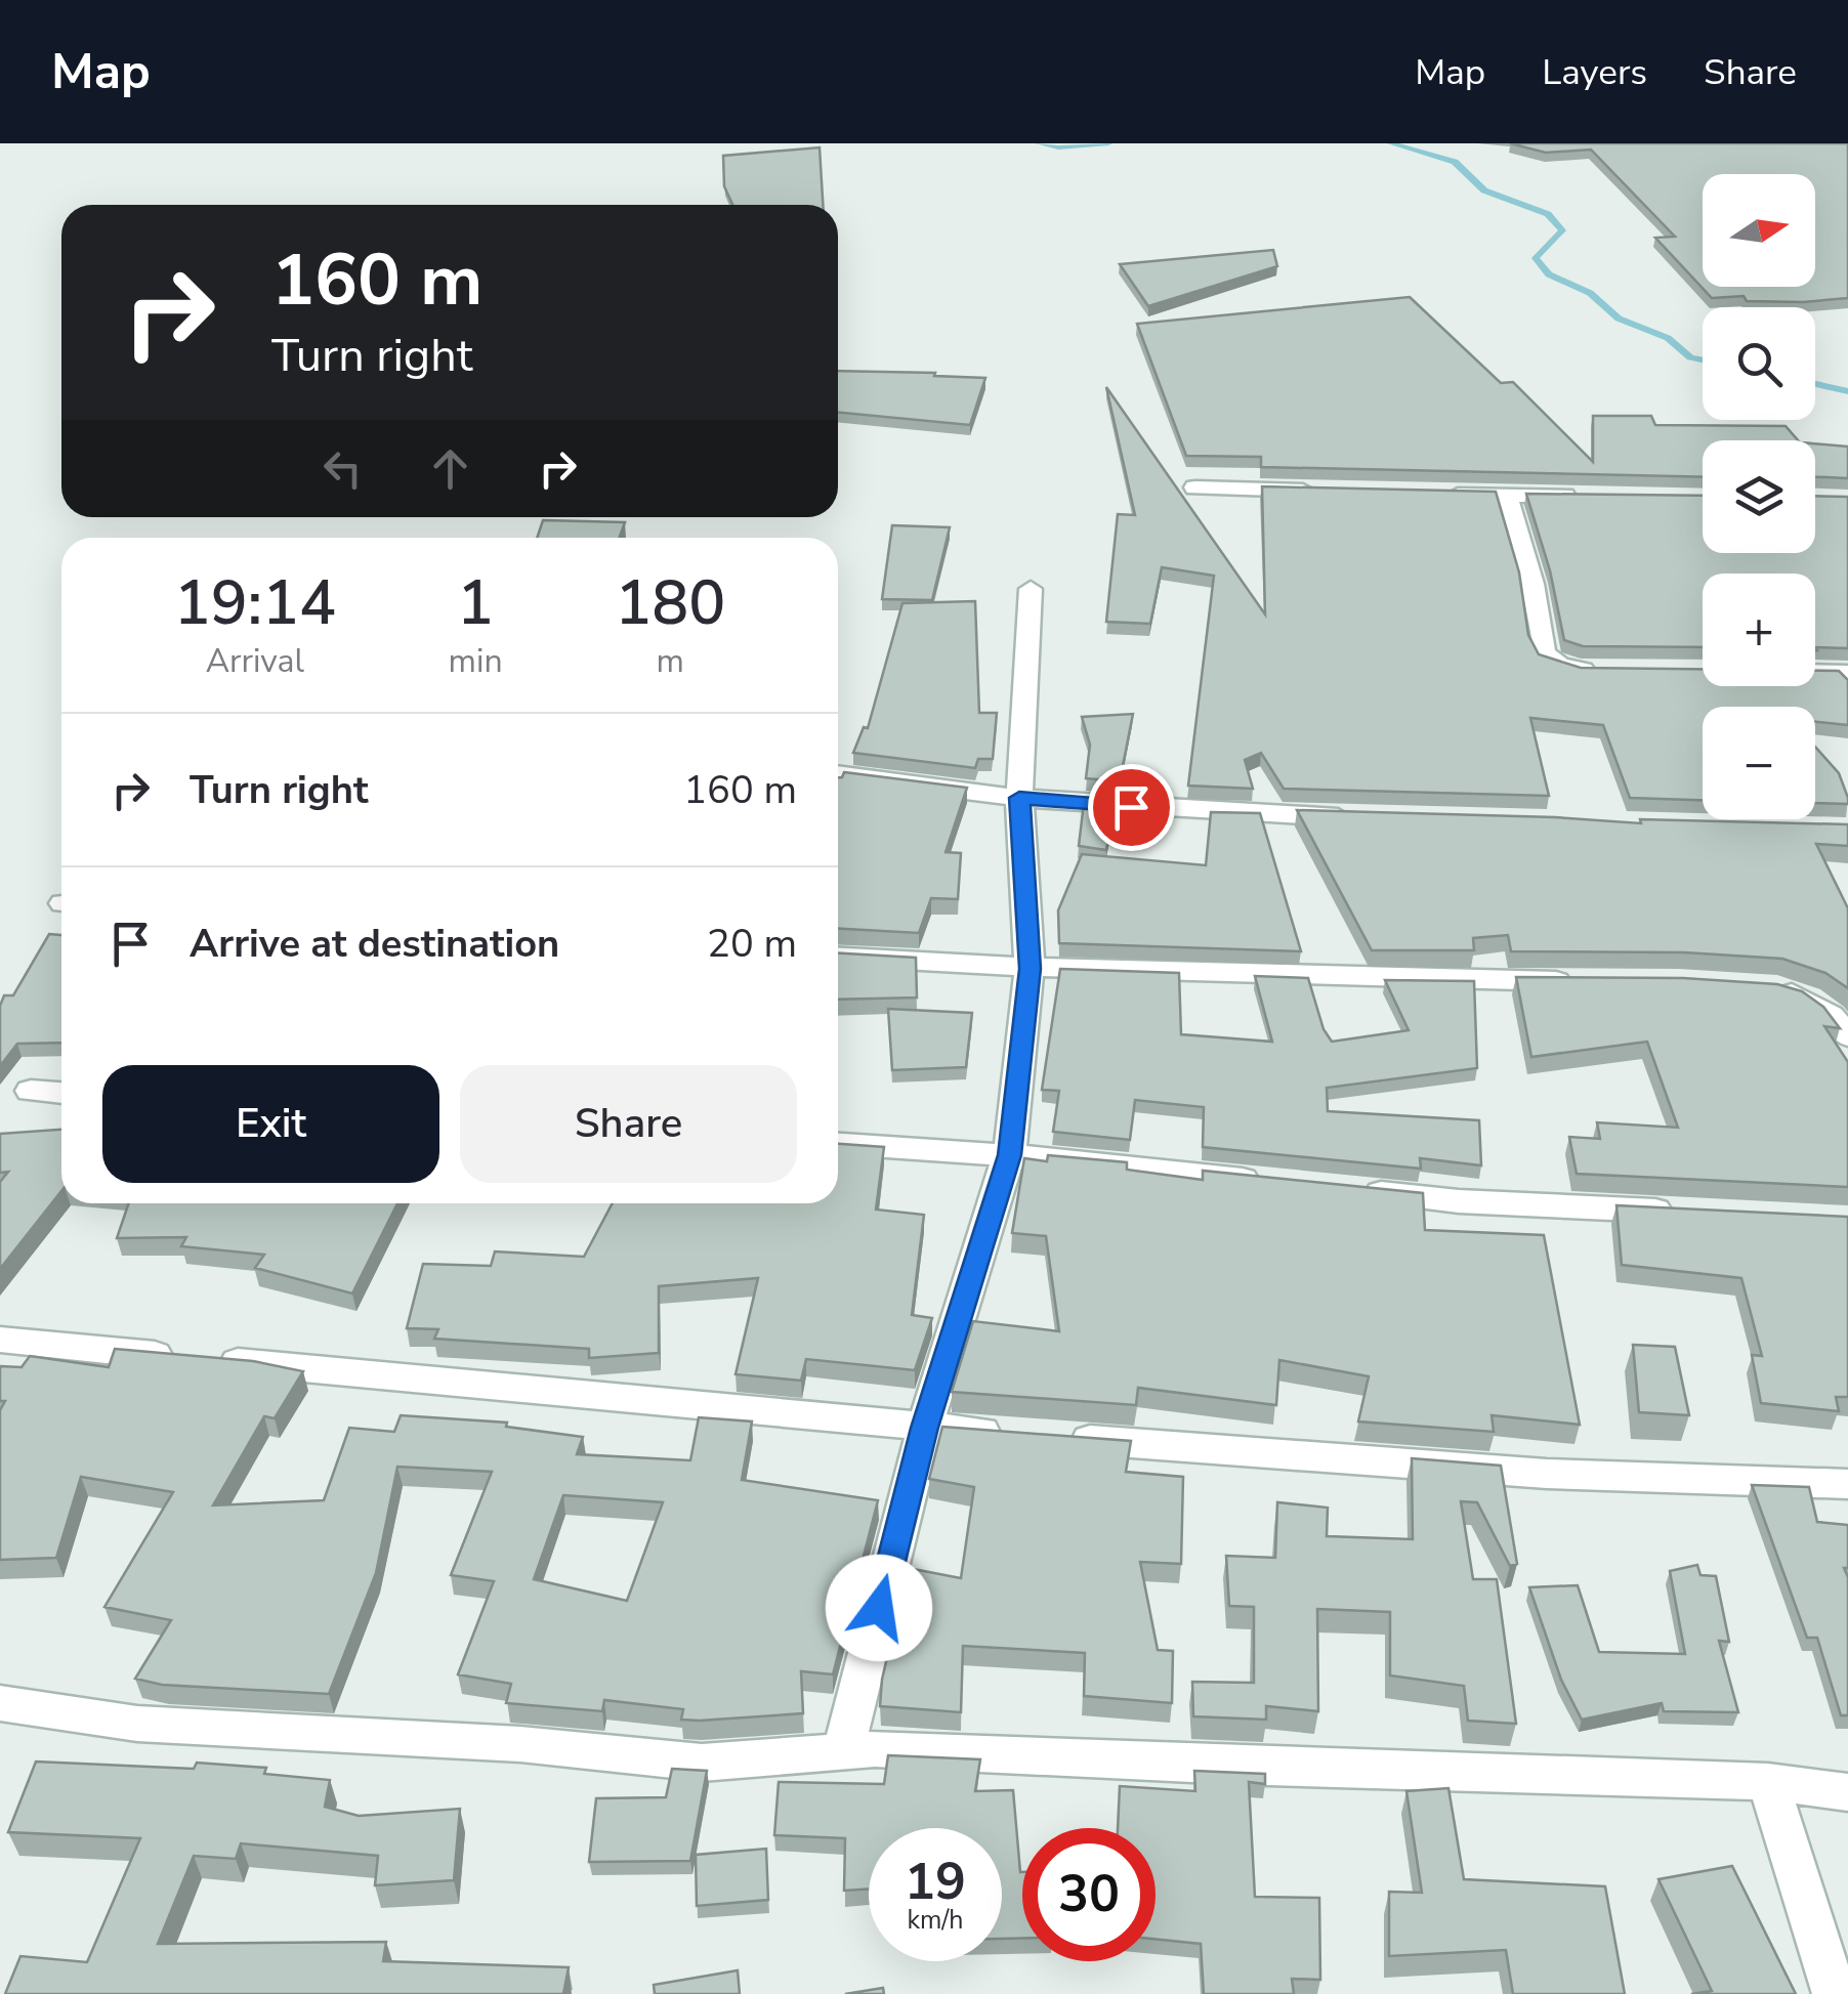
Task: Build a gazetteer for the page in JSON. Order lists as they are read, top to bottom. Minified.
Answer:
{"north":"right","page":{"header":"Map","nav":["Map","Layers","Share"],"map_buttons":["+","−"],"turn":["160 m","Turn right"],"eta":["19:14","Arrival","1","min","180","m"],"list":[{"name":"Turn right","value":"160 m"},{"name":"Arrive at destination","value":"20 m"}],"buttons":["Exit","Share"],"speed":"19 km/h","limit":"30"}}
